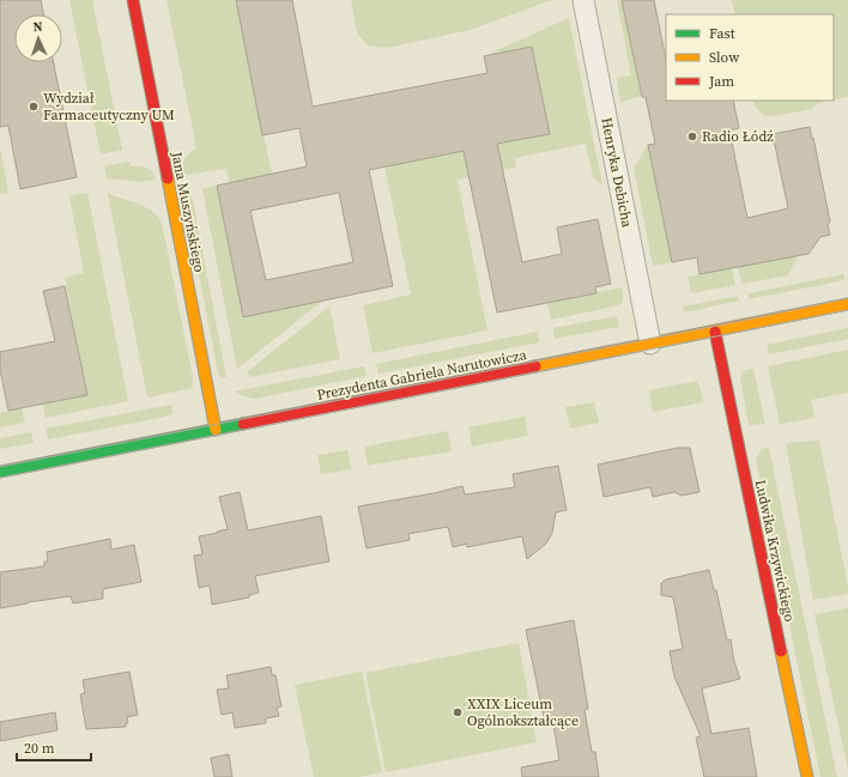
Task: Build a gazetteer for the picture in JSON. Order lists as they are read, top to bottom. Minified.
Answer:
{"streets":{"street":["Henryka Debicha","Jana Muszyńskiego","Prezydenta Gabriela Narutowicza","Ludwika Krzywickiego"]},"crossings":[["Henryka Debicha","Prezydenta Gabriela Narutowicza"],["Jana Muszyńskiego","Prezydenta Gabriela Narutowicza"],["Prezydenta Gabriela Narutowicza","Ludwika Krzywickiego"]],"places":["Wydział Farmaceutyczny UM","Radio Łódź","XXIX Liceum Ogólnokształcące"],"legend":["Fast","Slow","Jam"],"scale_bar":"20 m","north":"top"}
